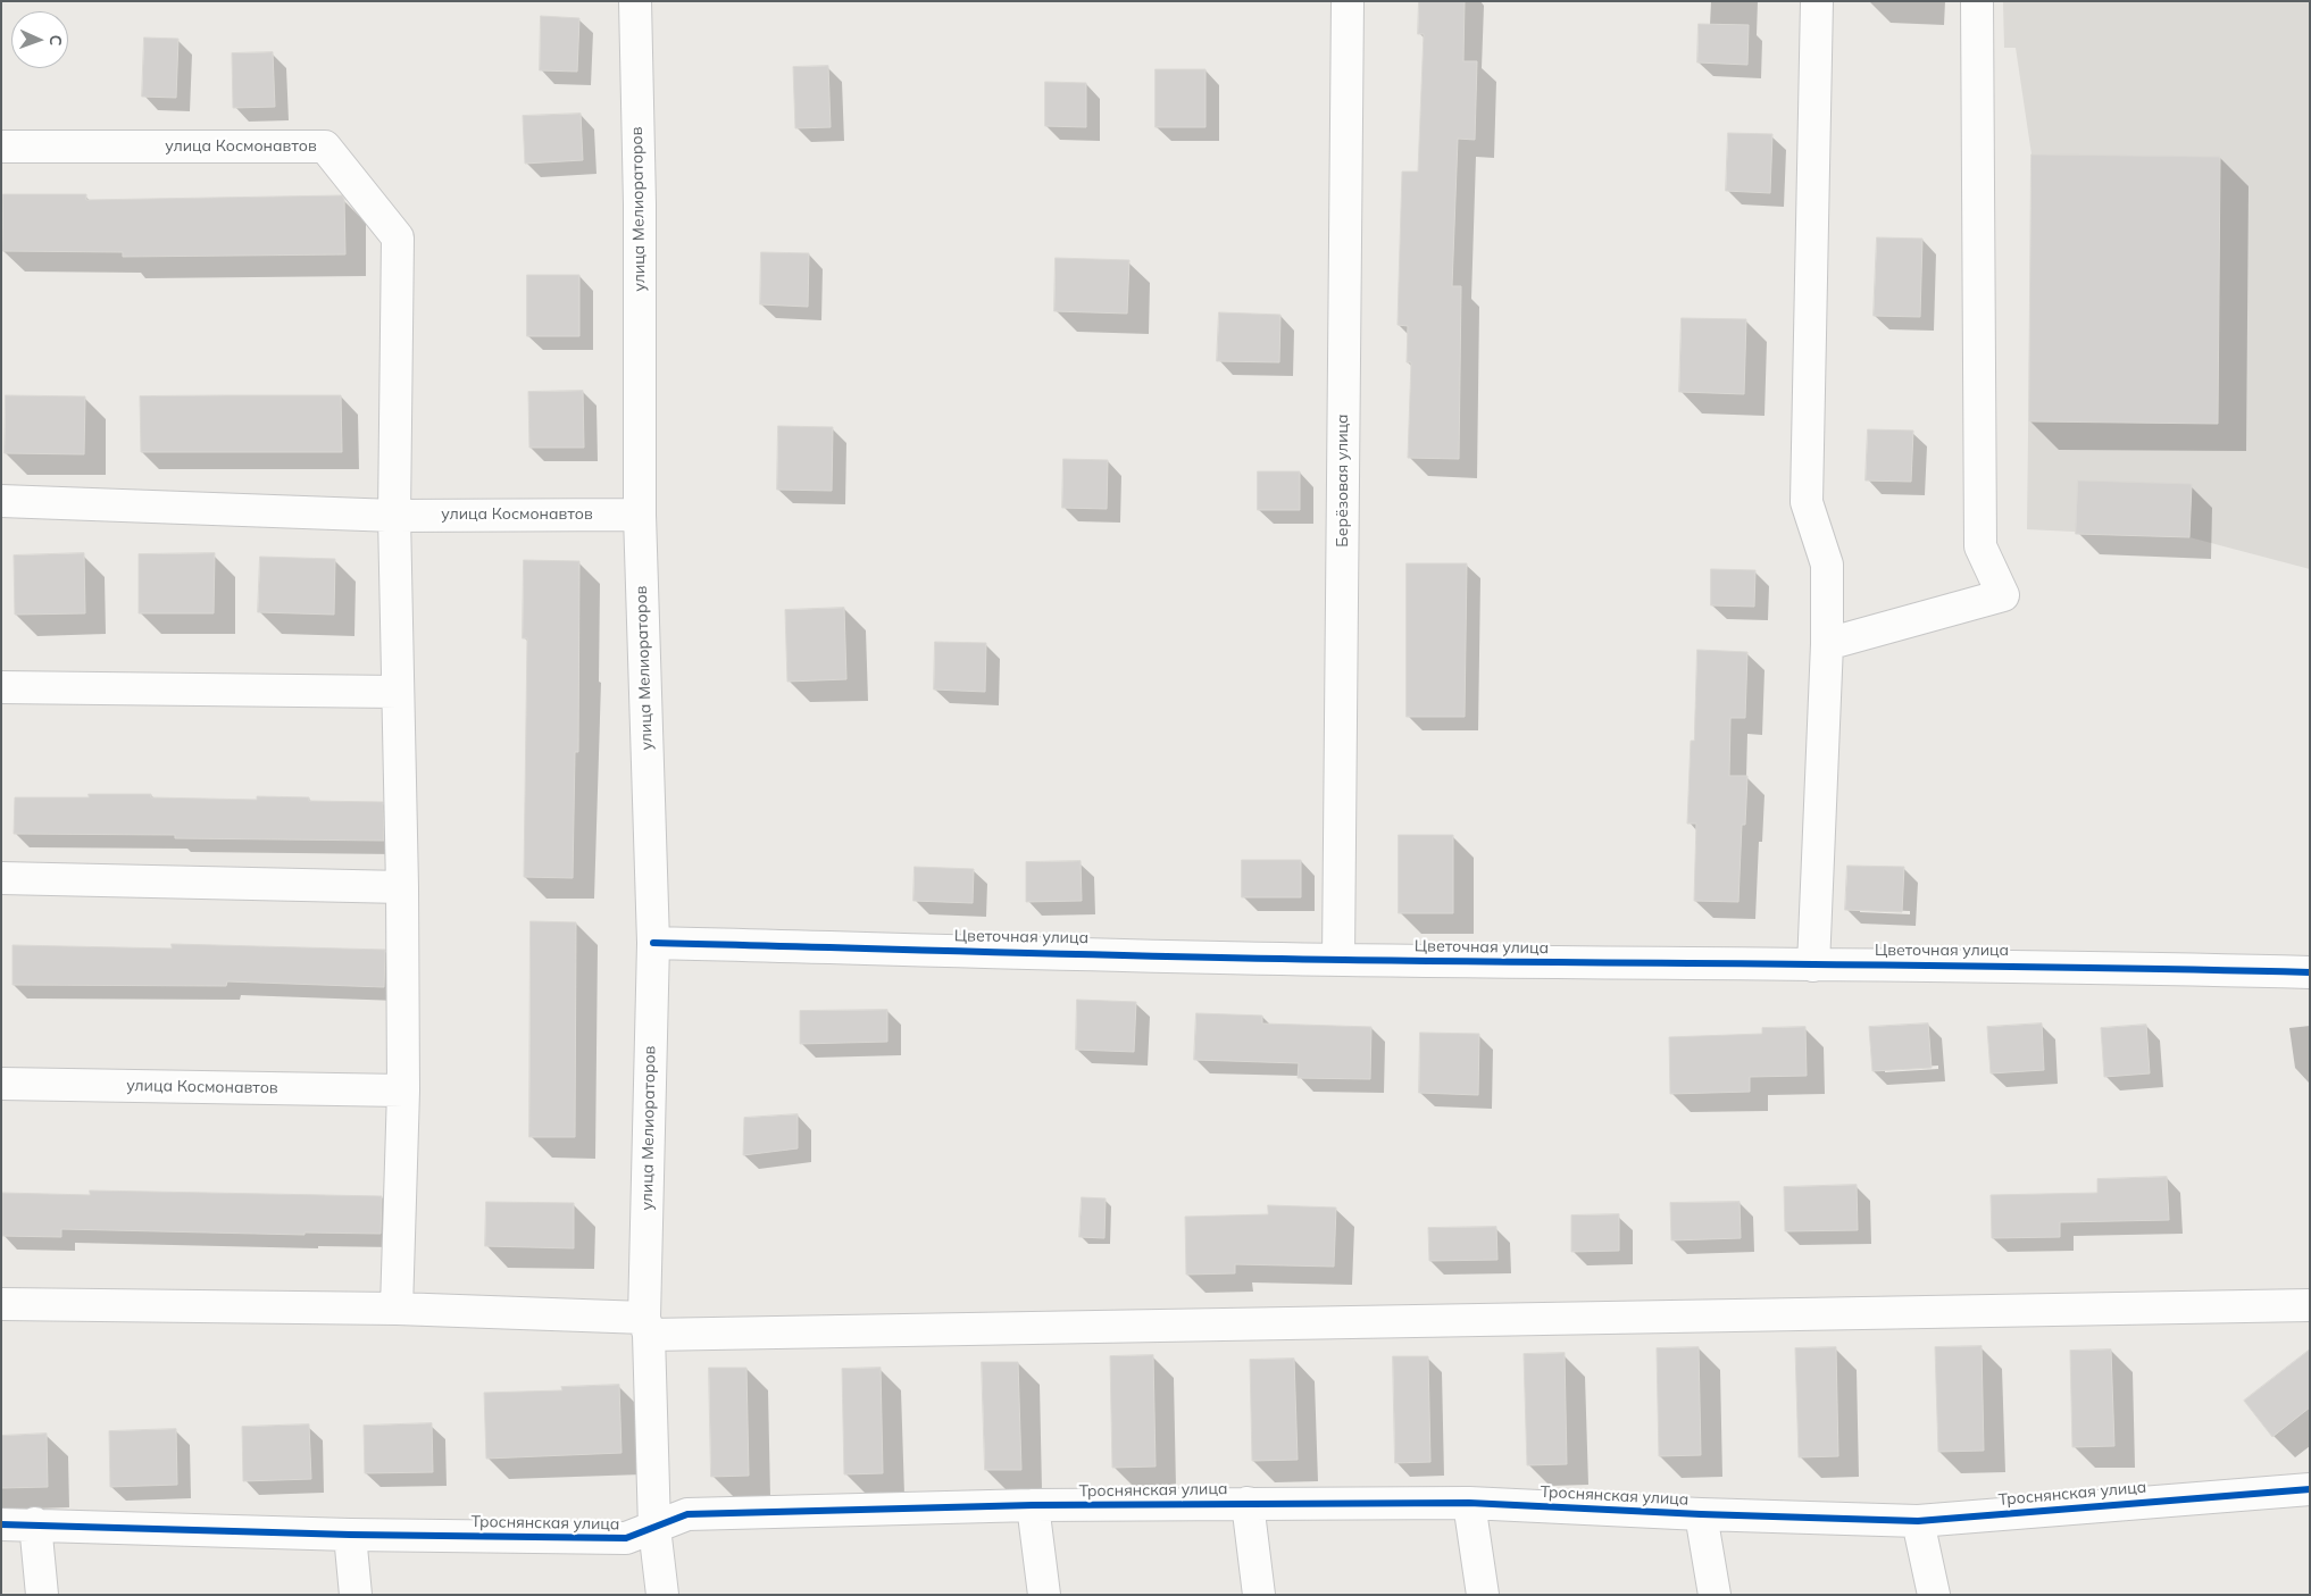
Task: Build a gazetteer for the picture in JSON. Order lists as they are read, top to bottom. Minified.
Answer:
{"streets":{"street":["улица Космонавтов","улица Мелиораторов","Берёзовая улица","Цветочная улица","Троснянская улица"]},"crossings":[["улица Космонавтов","улица Мелиораторов"],["улица Мелиораторов","Цветочная улица"],["улица Мелиораторов","Троснянская улица"],["Берёзовая улица","Цветочная улица"]],"north":"right"}
